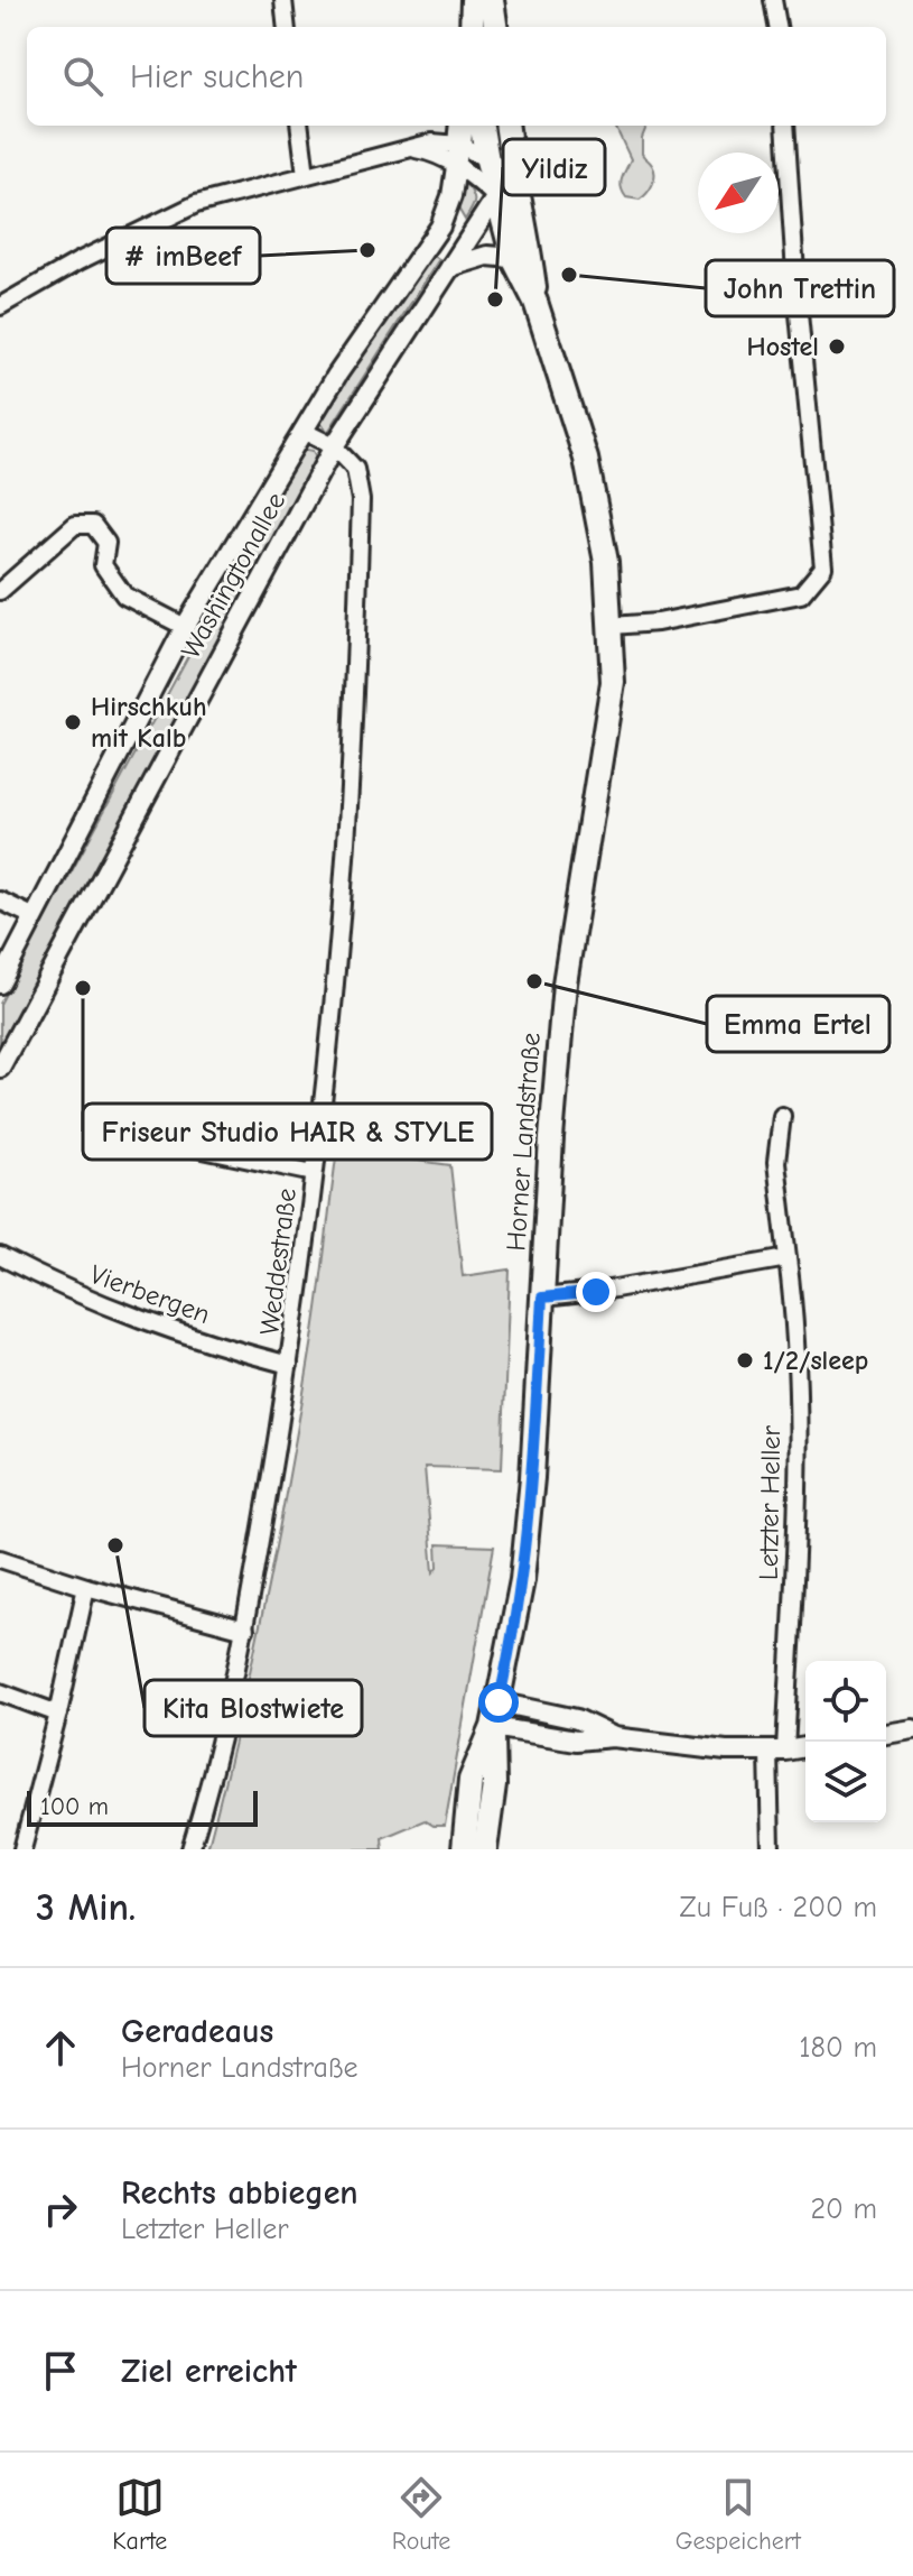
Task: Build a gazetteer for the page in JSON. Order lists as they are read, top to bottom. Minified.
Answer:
{"streets":{"main road":["Horner Landstraße"],"street":["Washingtonallee","Weddestraße","Vierbergen","Letzter Heller"]},"crossings":[["Washingtonallee","Horner Landstraße"],["Washingtonallee","Weddestraße"],["Weddestraße","Vierbergen"]],"places":["# imBeef","John Trettin","Yildiz","Hostel","Hirschkuh mit Kalb","Emma Ertel","Friseur Studio HAIR & STYLE","1/2/sleep","Kita Blostwiete"],"scale_bar":"100 m","north":"bottom left","page":{"search":"Hier suchen","scale":"100 m","heading":["3 Min.","Zu Fuß · 200 m"],"list":[["Geradeaus","Horner Landstraße","180 m"],["Rechts abbiegen","Letzter Heller","20 m"],"Ziel erreicht"],"nav":["Karte","Route","Gespeichert"]}}
